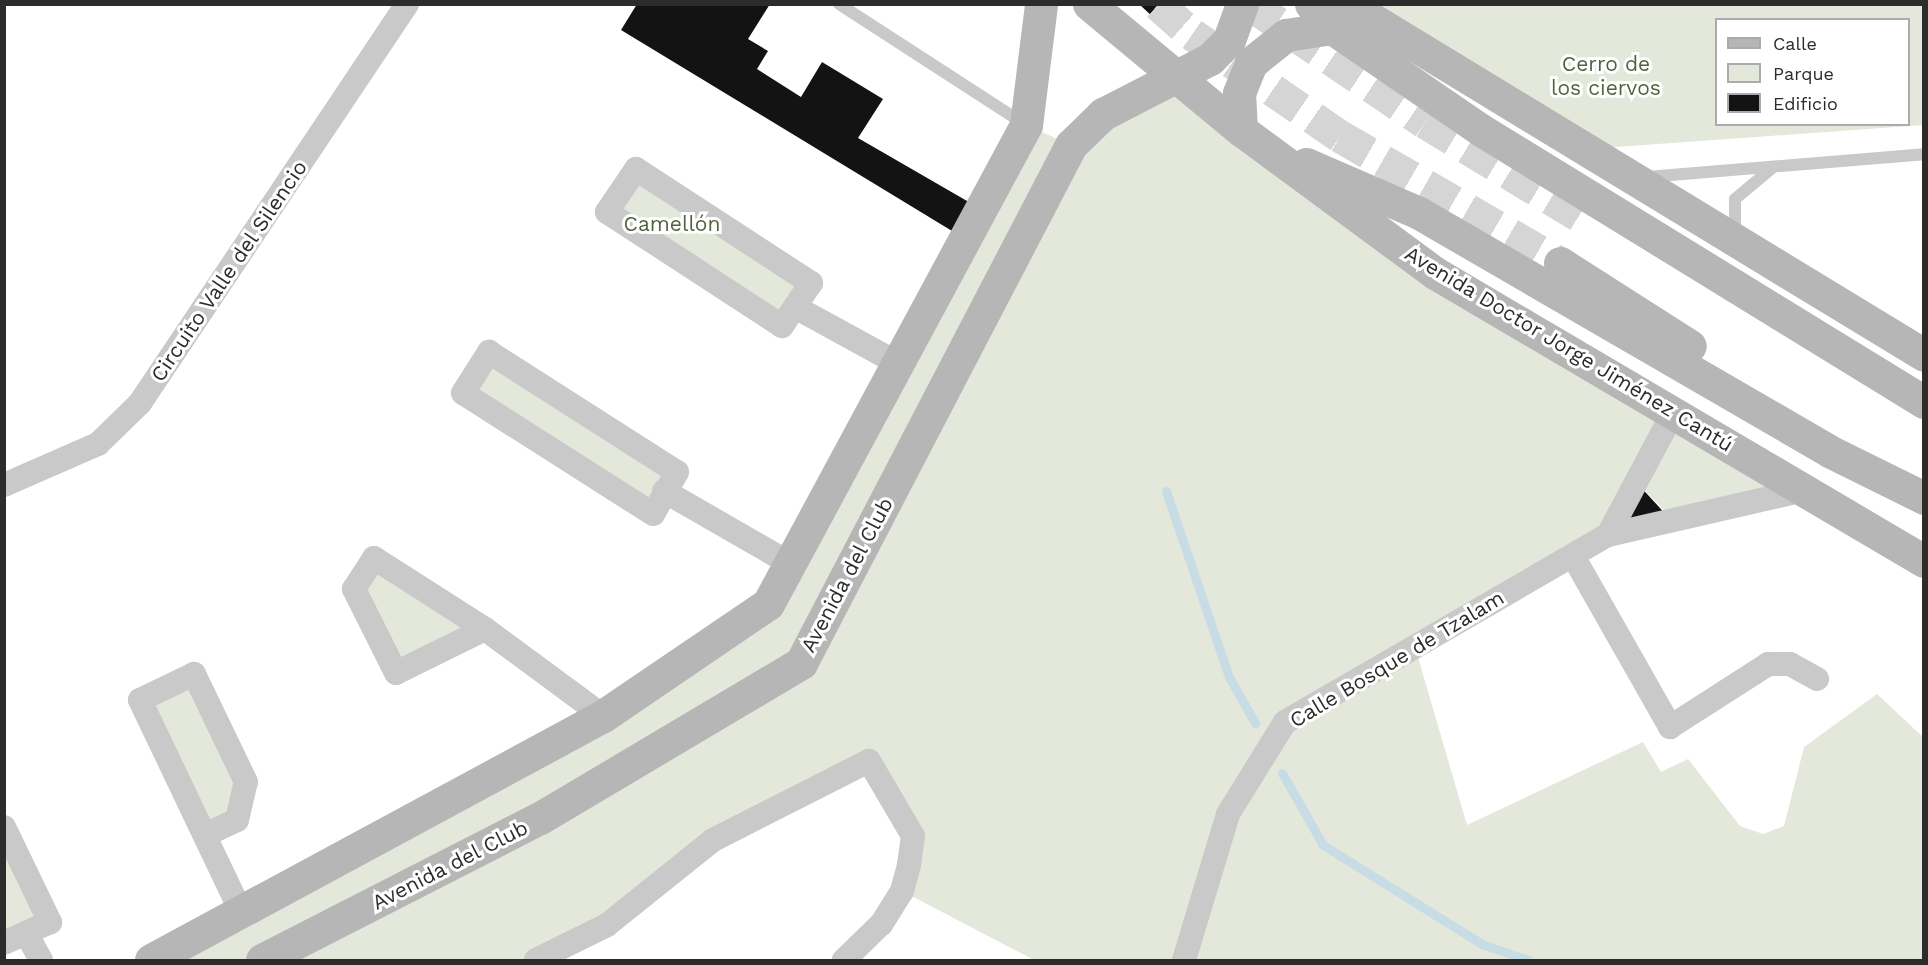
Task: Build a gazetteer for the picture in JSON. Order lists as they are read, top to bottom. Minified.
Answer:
{"streets":{"street":["Circuito Valle del Silencio","Avenida Doctor Jorge Jiménez Cantú","Avenida del Club","Calle Bosque de Tzalam"]},"crossings":[["Avenida Doctor Jorge Jiménez Cantú","Avenida del Club"],["Avenida Doctor Jorge Jiménez Cantú","Calle Bosque de Tzalam"]],"parks":["Cerro de los ciervos","Camellón"],"legend":["Calle","Parque","Edificio"]}
